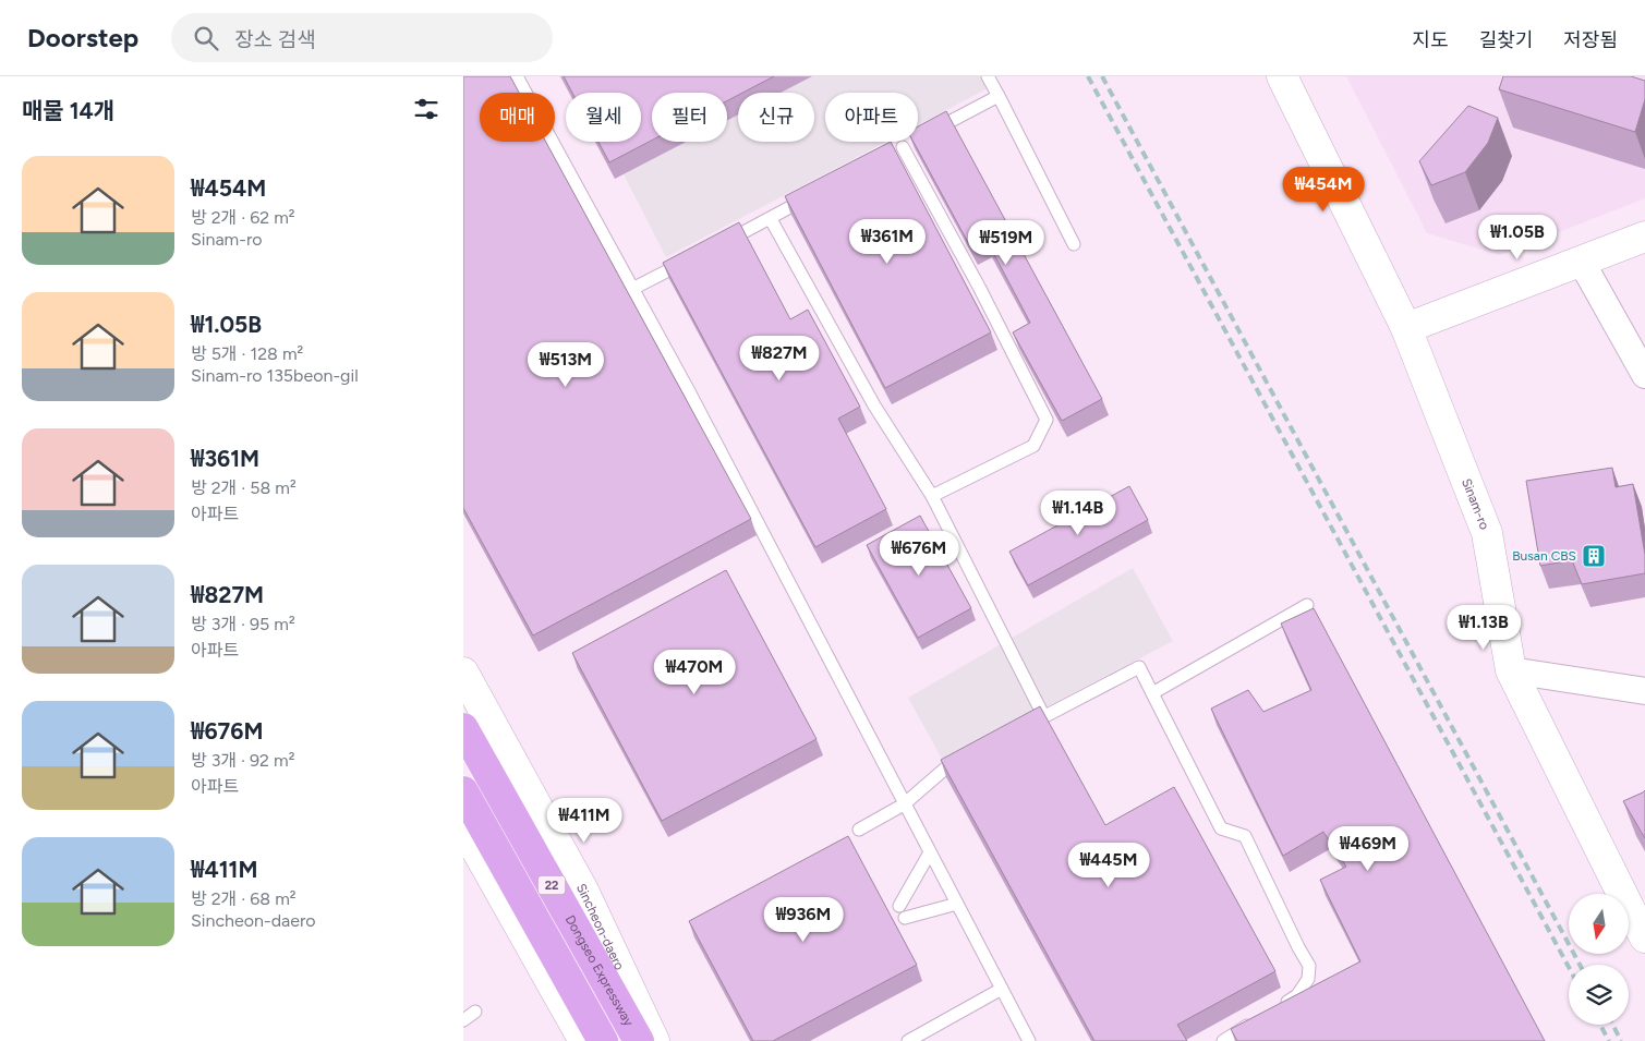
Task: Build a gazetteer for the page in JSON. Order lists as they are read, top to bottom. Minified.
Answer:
{"streets":{"highway":["22","Dongseo Expressway"],"main road":["Sinam-ro","Sincheon-daero"]},"places":{"building":["Busan CBS"]},"north":"bottom","page":{"header":"Doorstep","search":"장소 검색","nav":["지도","길찾기","저장됨"],"heading":"매물 14개","chip":["매매","월세","필터","신규","아파트"],"list":[{"name":"₩454M","note":"방 2개 · 62 m² · Sinam-ro"},{"name":"₩1.05B","note":"방 5개 · 128 m² · Sinam-ro 135beon-gil"},{"name":"₩361M","note":"방 2개 · 58 m² · 아파트"},{"name":"₩827M","note":"방 3개 · 95 m² · 아파트"},{"name":"₩676M","note":"방 3개 · 92 m² · 아파트"},{"name":"₩411M","note":"방 2개 · 68 m² · Sincheon-daero"}],"price":["₩454M","₩1.05B","₩361M","₩519M","₩827M","₩513M","₩1.14B","₩676M","₩1.13B","₩470M","₩411M","₩469M","₩445M","₩936M"]}}
